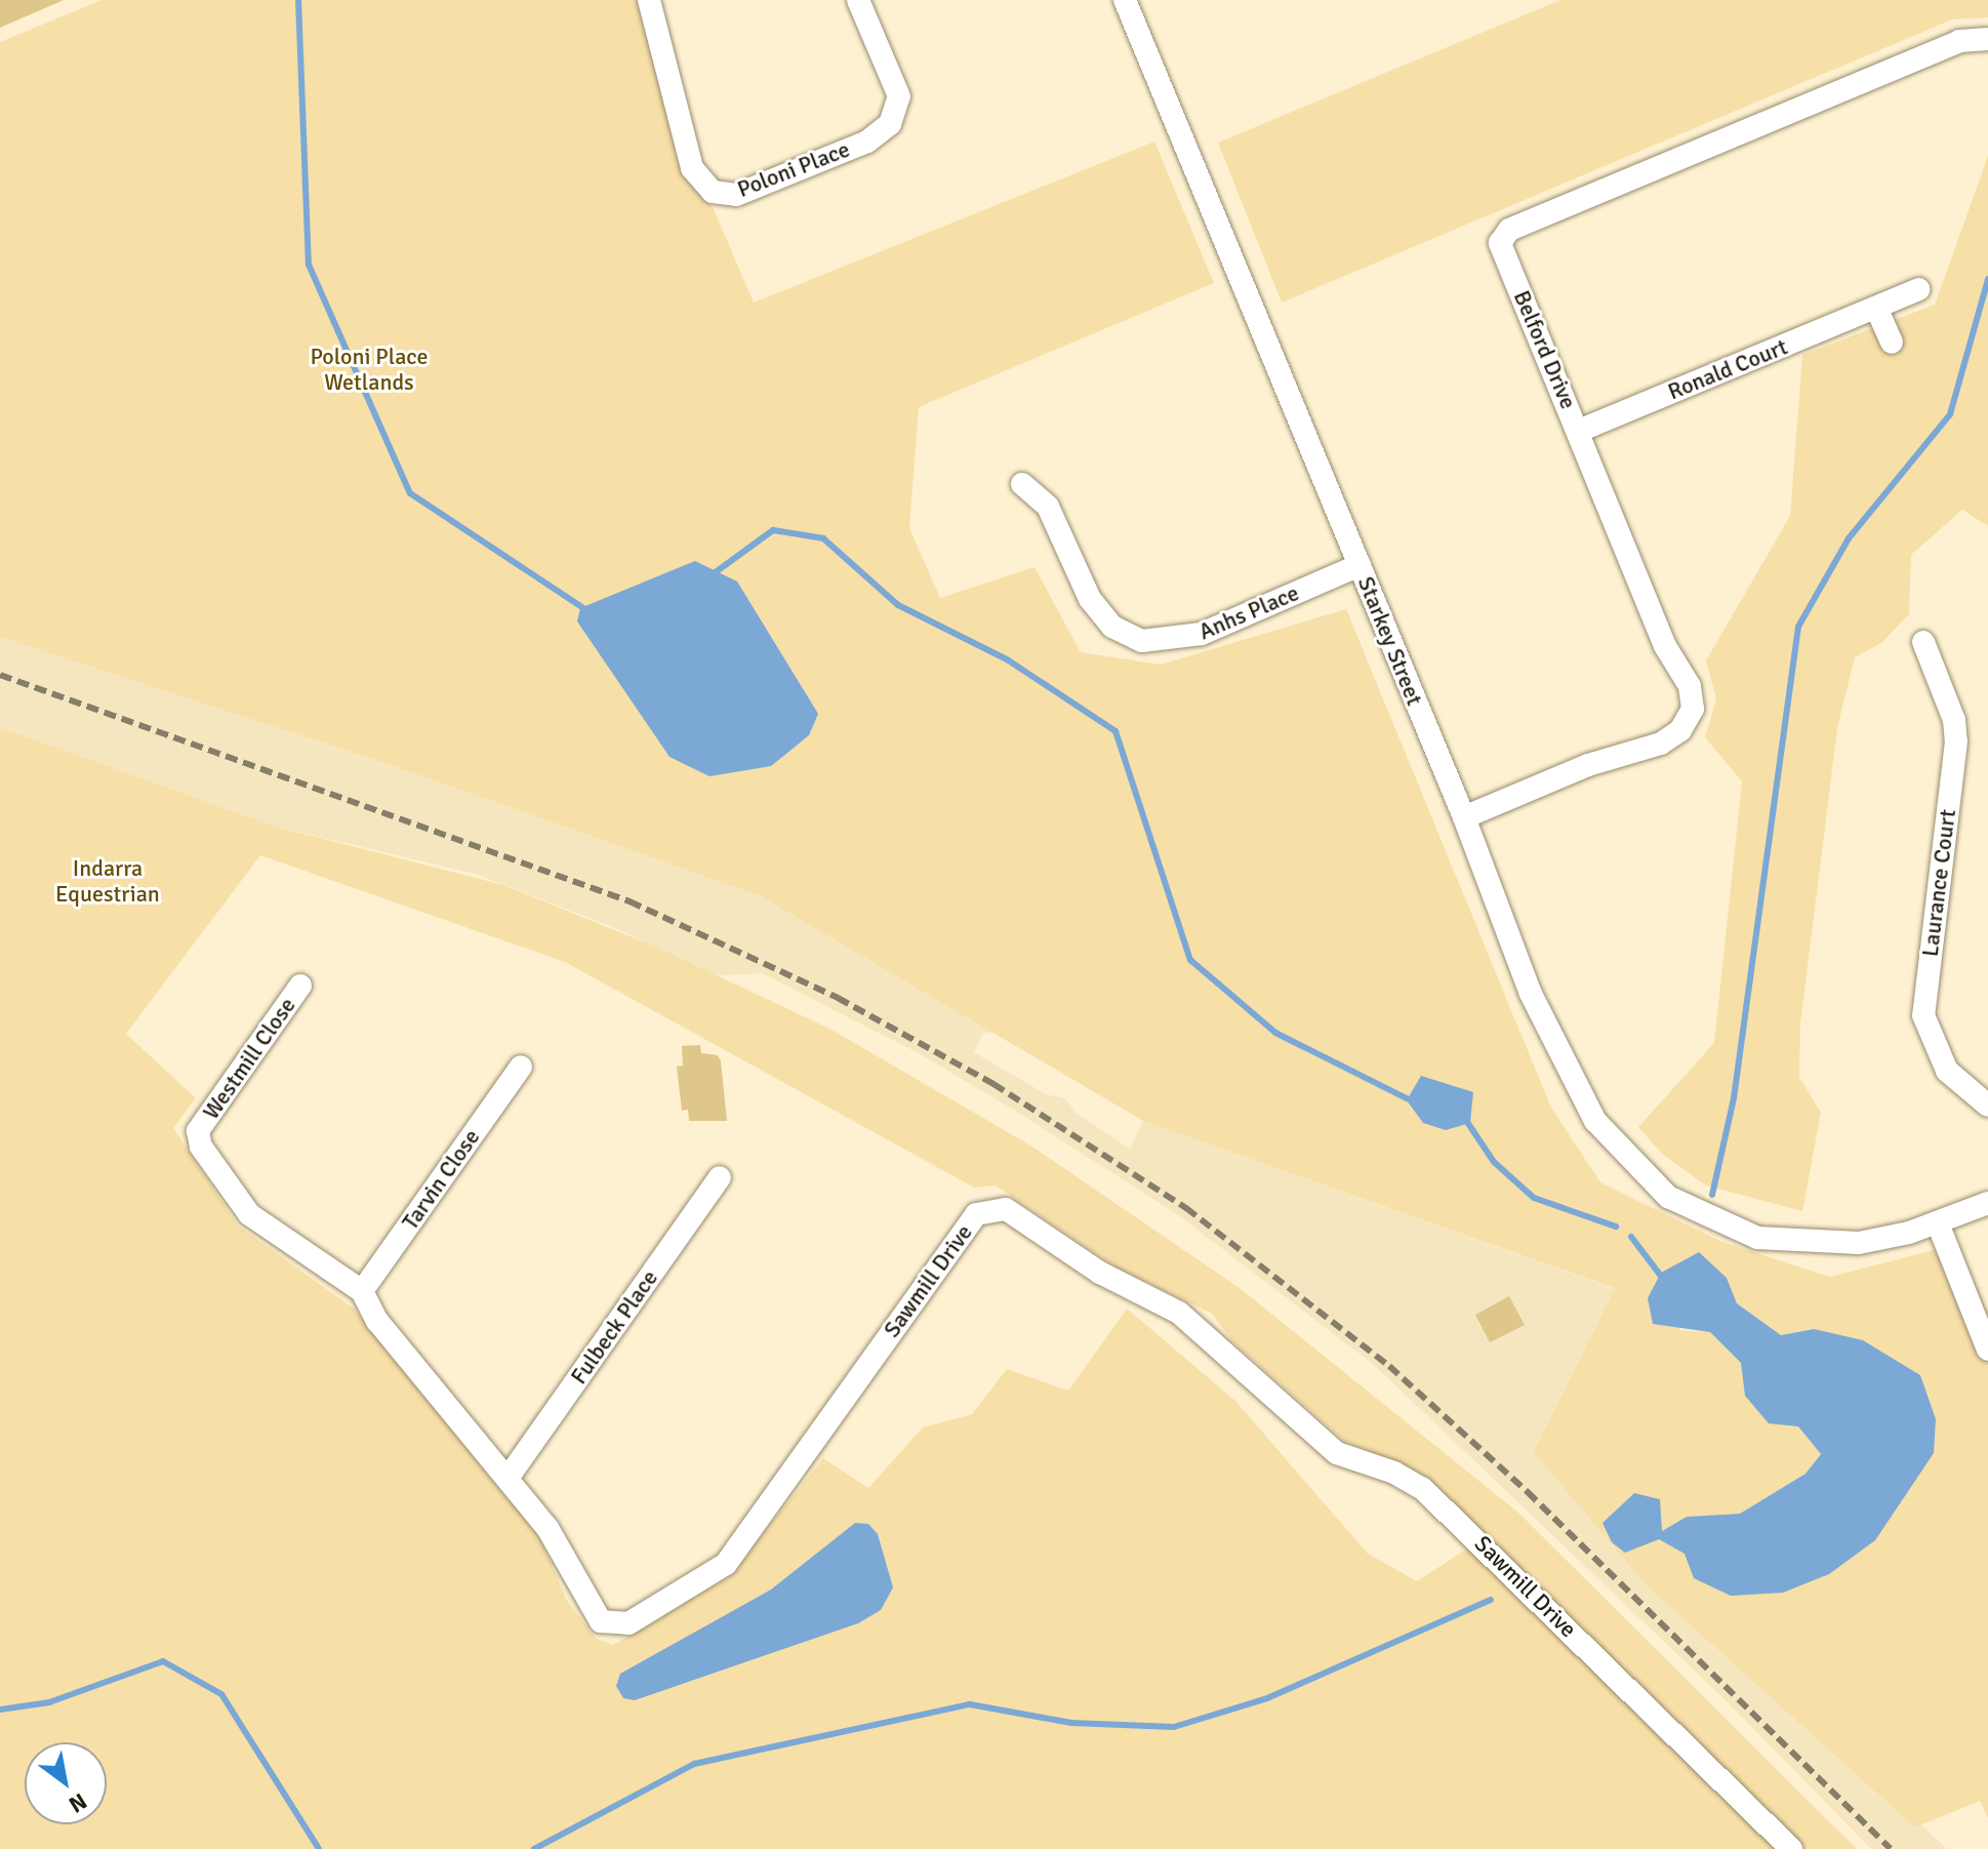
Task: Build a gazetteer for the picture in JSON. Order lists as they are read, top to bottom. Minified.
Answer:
{"streets":{"street":["Poloni Place","Belford Drive","Ronald Court","Anhs Place","Starkey Street","Laurance Court","Westmill Close","Tarvin Close","Sawmill Drive","Fulbeck Place"]},"crossings":[["Belford Drive","Ronald Court"],["Belford Drive","Starkey Street"],["Anhs Place","Starkey Street"],["Westmill Close","Sawmill Drive"],["Tarvin Close","Sawmill Drive"],["Sawmill Drive","Fulbeck Place"]],"parks":["Poloni Place Wetlands","Indarra Equestrian"],"north":"bottom right"}
